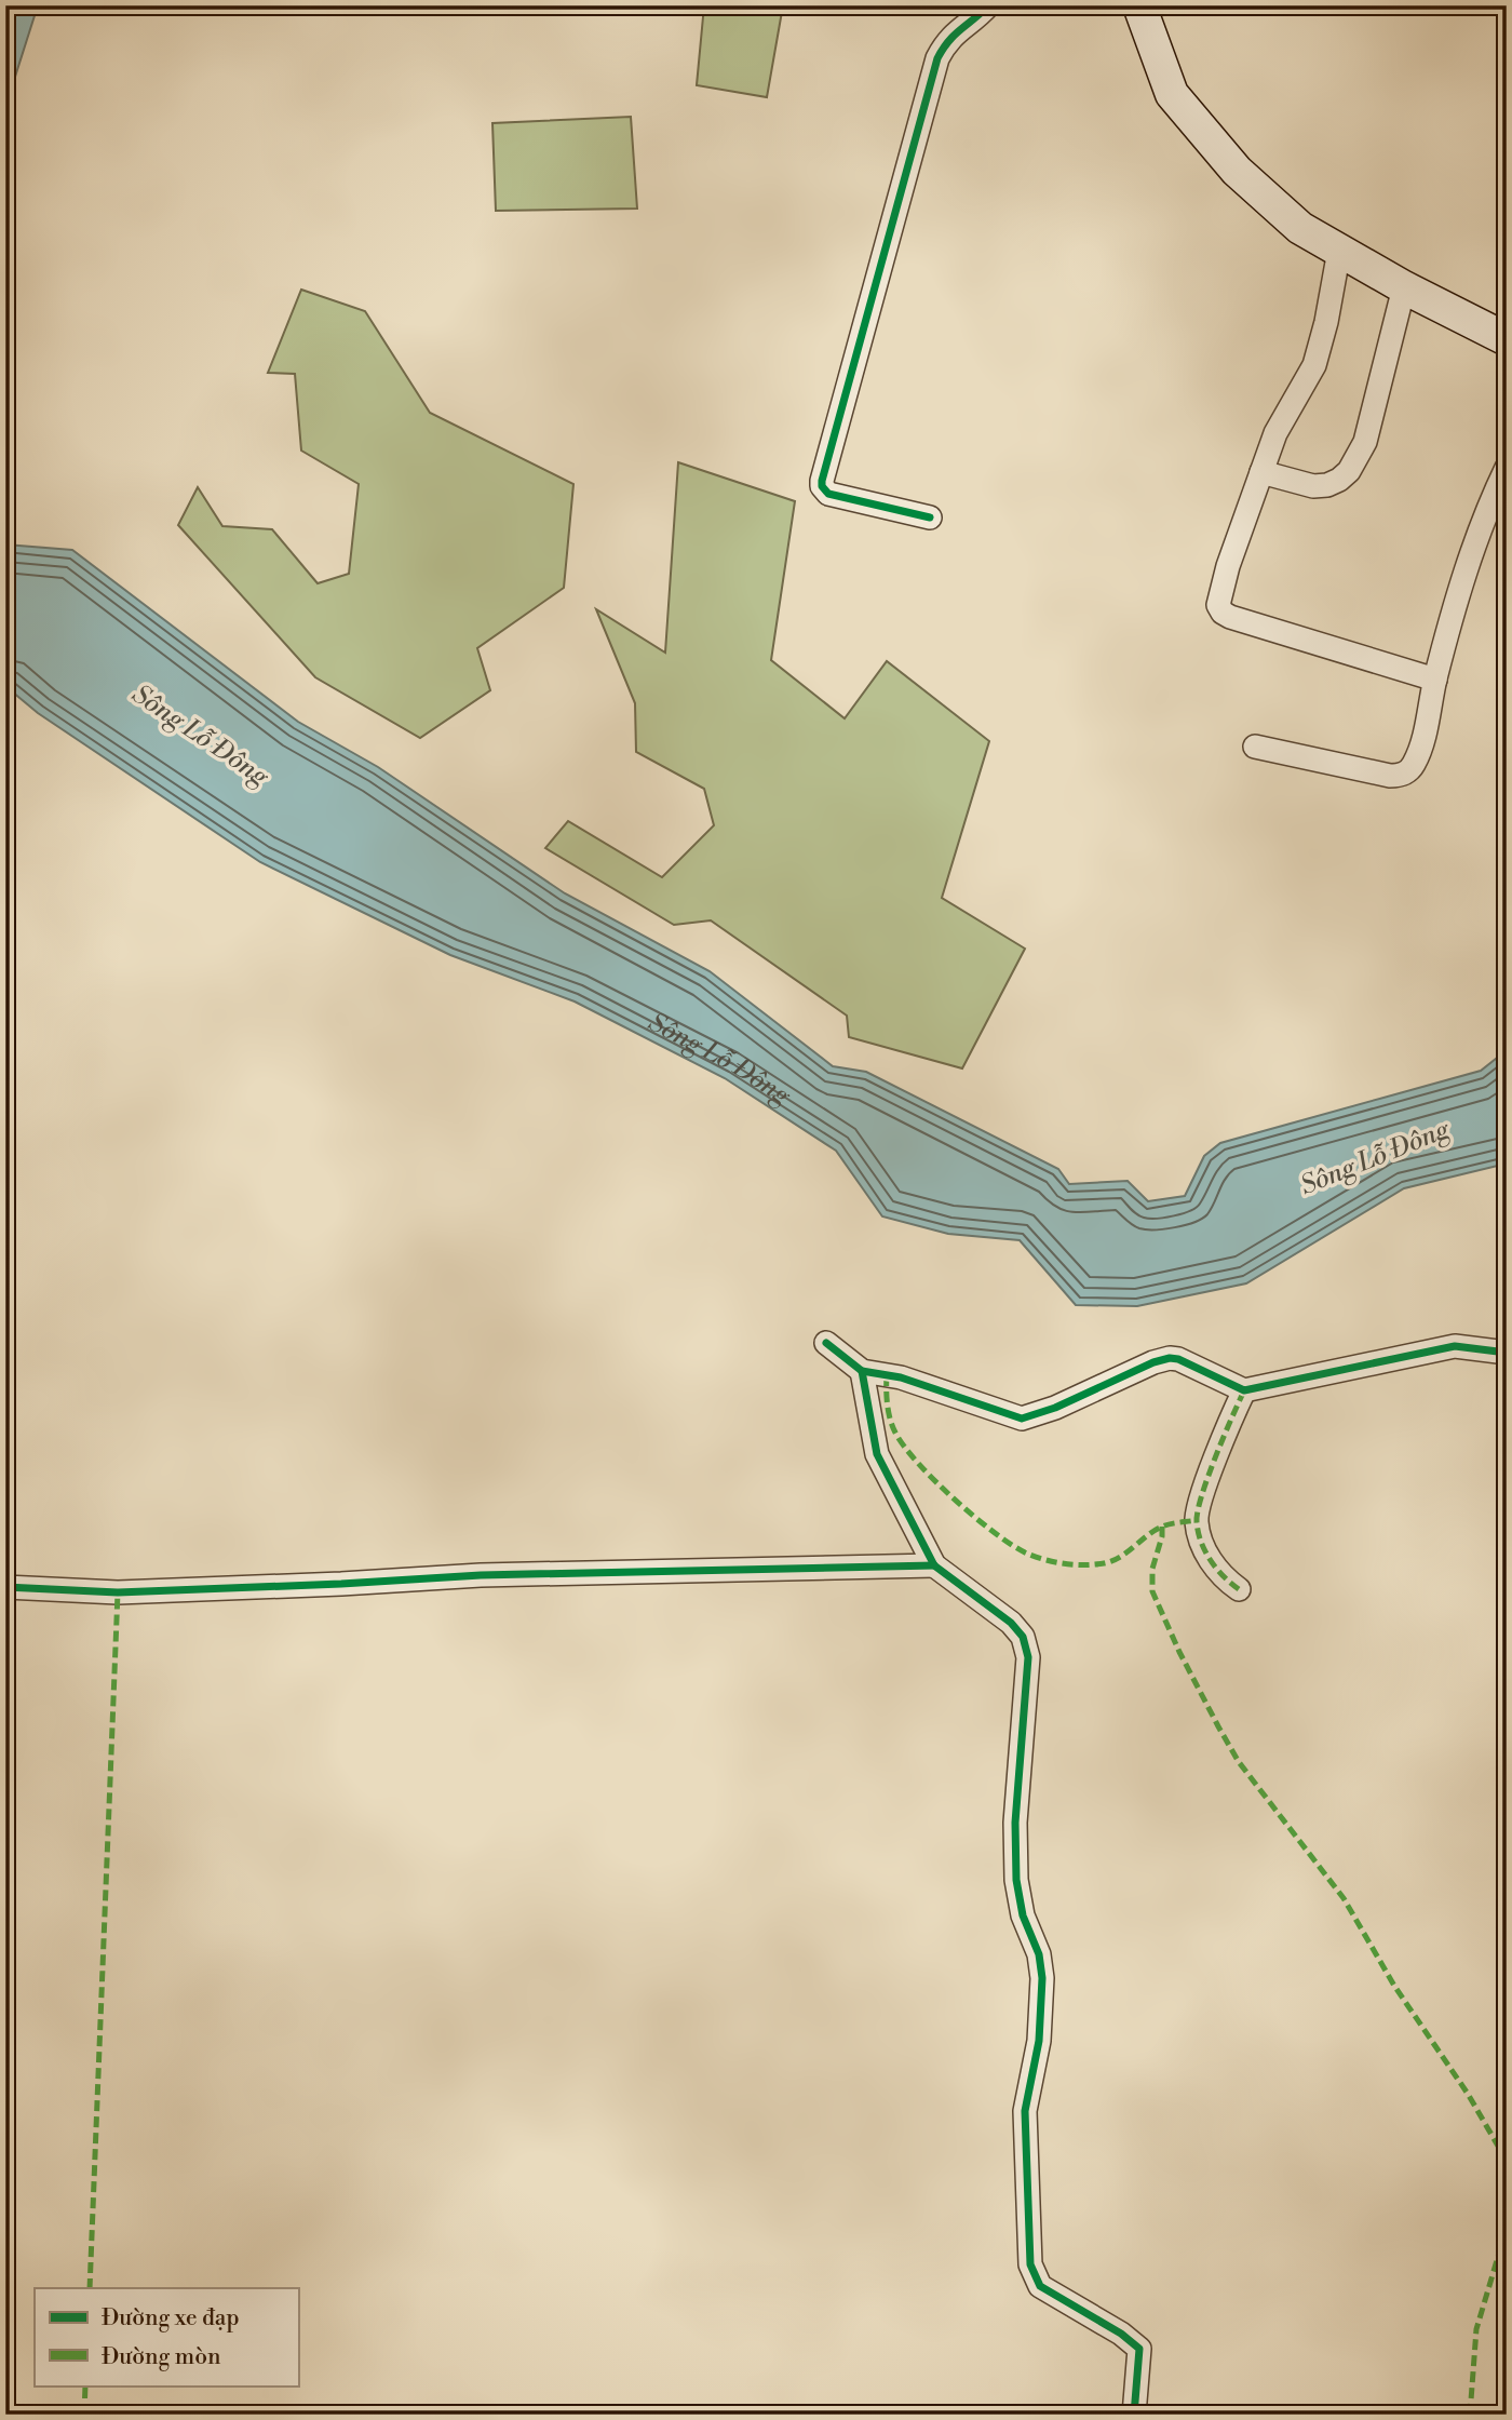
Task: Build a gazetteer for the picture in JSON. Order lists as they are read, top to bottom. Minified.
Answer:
{"water":["Sông Lỗ Đông"],"legend":["Đường xe đạp","Đường mòn"]}
